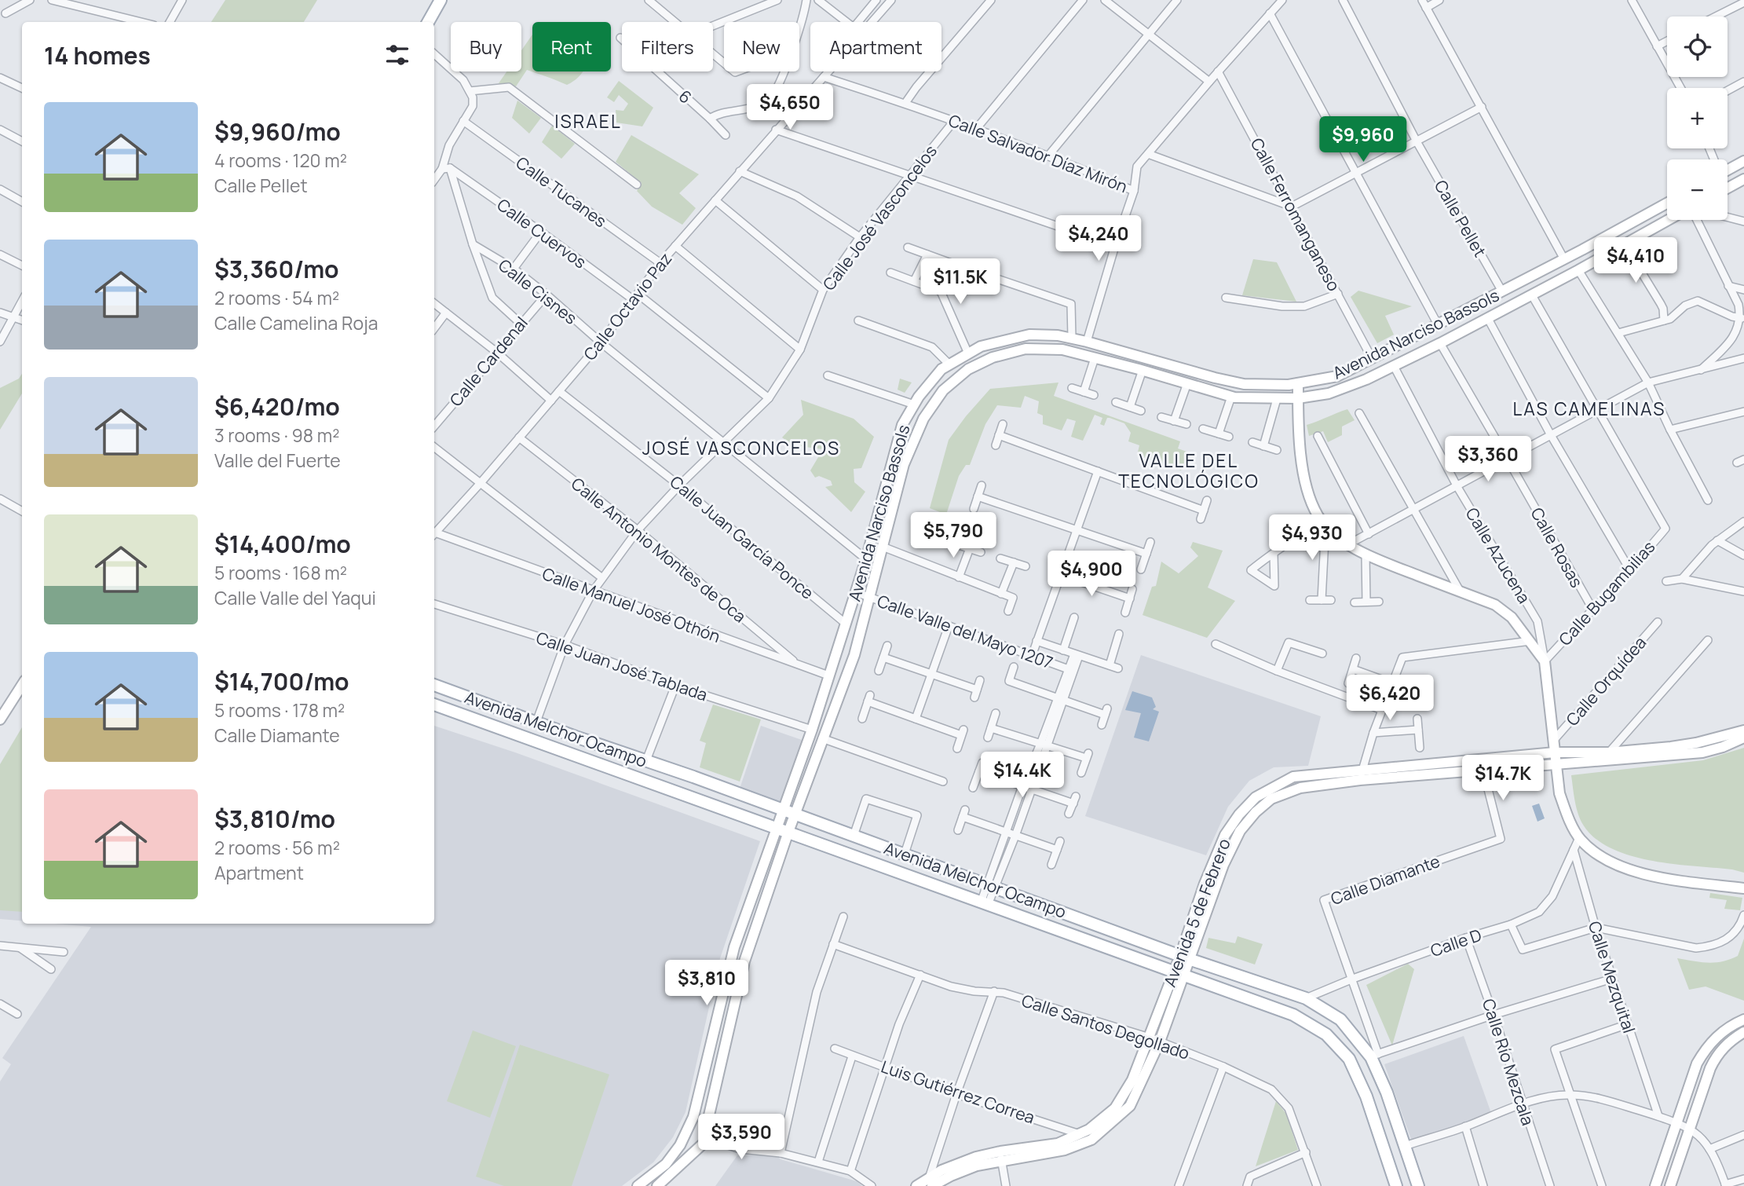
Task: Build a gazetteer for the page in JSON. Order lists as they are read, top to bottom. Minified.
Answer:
{"streets":{"main road":["Avenida Melchor Ocampo"],"street":["6","Calle Salvador Díaz Mirón","Calle Tucanes","Calle Ferromanganeso","Calle José Vasconcelos","Calle Pellet","Calle Cuervos","Calle Cisnes","Calle Octavio Paz","Avenida Narciso Bassols","Calle Cardenal","Calle Juan García Ponce","Calle Rosas","Calle Antonio Montes de Oca","Calle Azucena","Calle Bugambilias","Calle Manuel José Othón","Calle Valle del Mayo 1207","Calle Juan José Tablada","Calle Orquídea","Calle Diamante","Avenida 5 de Febrero","Calle D","Calle Mezquital","Calle Santos Degollado","Calle Río Mezcala","Luis Gutiérrez Correa"]},"crossings":[["Calle Salvador Díaz Mirón","Calle José Vasconcelos"],["Calle Salvador Díaz Mirón","Calle Octavio Paz"],["Calle Salvador Díaz Mirón","Avenida Narciso Bassols"],["Calle Tucanes","Calle Octavio Paz"],["Calle Ferromanganeso","Avenida Narciso Bassols"],["Calle José Vasconcelos","Calle Cuervos"],["Calle José Vasconcelos","Calle Cisnes"],["Calle José Vasconcelos","Calle Juan García Ponce"],["Calle José Vasconcelos","Calle Antonio Montes de Oca"],["Calle José Vasconcelos","Calle Manuel José Othón"],["Calle José Vasconcelos","Calle Juan José Tablada"],["Calle José Vasconcelos","Avenida Melchor Ocampo"],["Calle Pellet","Avenida Narciso Bassols"],["Calle Cuervos","Calle Octavio Paz"],["Calle Cisnes","Calle Octavio Paz"],["Calle Cisnes","Avenida Narciso Bassols"],["Calle Cisnes","Calle Cardenal"],["Calle Octavio Paz","Calle Juan García Ponce"],["Calle Octavio Paz","Calle Antonio Montes de Oca"],["Avenida Narciso Bassols","Calle Juan García Ponce"],["Avenida Narciso Bassols","Calle Rosas"],["Avenida Narciso Bassols","Calle Azucena"],["Avenida Narciso Bassols","Calle Bugambilias"],["Avenida Narciso Bassols","Calle Manuel José Othón"],["Avenida Narciso Bassols","Calle Valle del Mayo 1207"],["Avenida Narciso Bassols","Calle Juan José Tablada"],["Avenida Narciso Bassols","Avenida Melchor Ocampo"],["Calle Rosas","Calle Bugambilias"],["Calle Antonio Montes de Oca","Calle Manuel José Othón"],["Calle Azucena","Calle Bugambilias"],["Avenida Melchor Ocampo","Calle Diamante"],["Avenida Melchor Ocampo","Avenida 5 de Febrero"],["Avenida Melchor Ocampo","Calle D"],["Calle Diamante","Avenida 5 de Febrero"],["Calle Diamante","Calle D"],["Avenida 5 de Febrero","Calle Santos Degollado"],["Avenida 5 de Febrero","Luis Gutiérrez Correa"],["Calle D","Calle Mezquital"],["Calle D","Calle Río Mezcala"]],"districts":["ISRAEL","LAS CAMELINAS","JOSÉ VASCONCELOS","VALLE DEL TECNOLÓGICO"],"page":{"map_buttons":["+","−"],"chip":["Buy","Rent","Filters","New","Apartment"],"heading":"14 homes","price":["$4,650","$9,960","$4,240","$4,410","$11.5K","$3,360","$5,790","$4,930","$4,900","$6,420","$14.4K","$14.7K","$3,810","$3,590"],"list":[{"name":"$9,960/mo","note":"4 rooms · 120 m² · Calle Pellet"},{"name":"$3,360/mo","note":"2 rooms · 54 m² · Calle Camelina Roja"},{"name":"$6,420/mo","note":"3 rooms · 98 m² · Valle del Fuerte"},{"name":"$14,400/mo","note":"5 rooms · 168 m² · Calle Valle del Yaqui"},{"name":"$14,700/mo","note":"5 rooms · 178 m² · Calle Diamante"},{"name":"$3,810/mo","note":"2 rooms · 56 m² · Apartment"}]}}
